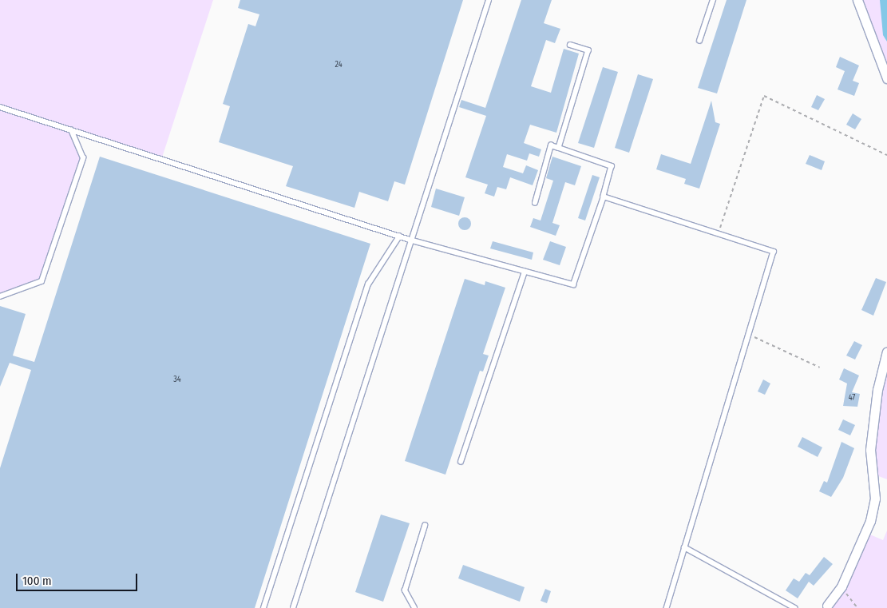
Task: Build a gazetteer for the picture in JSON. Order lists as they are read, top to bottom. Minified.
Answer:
{"house_numbers":["24","34","47"],"scale_bar":"100 m"}
